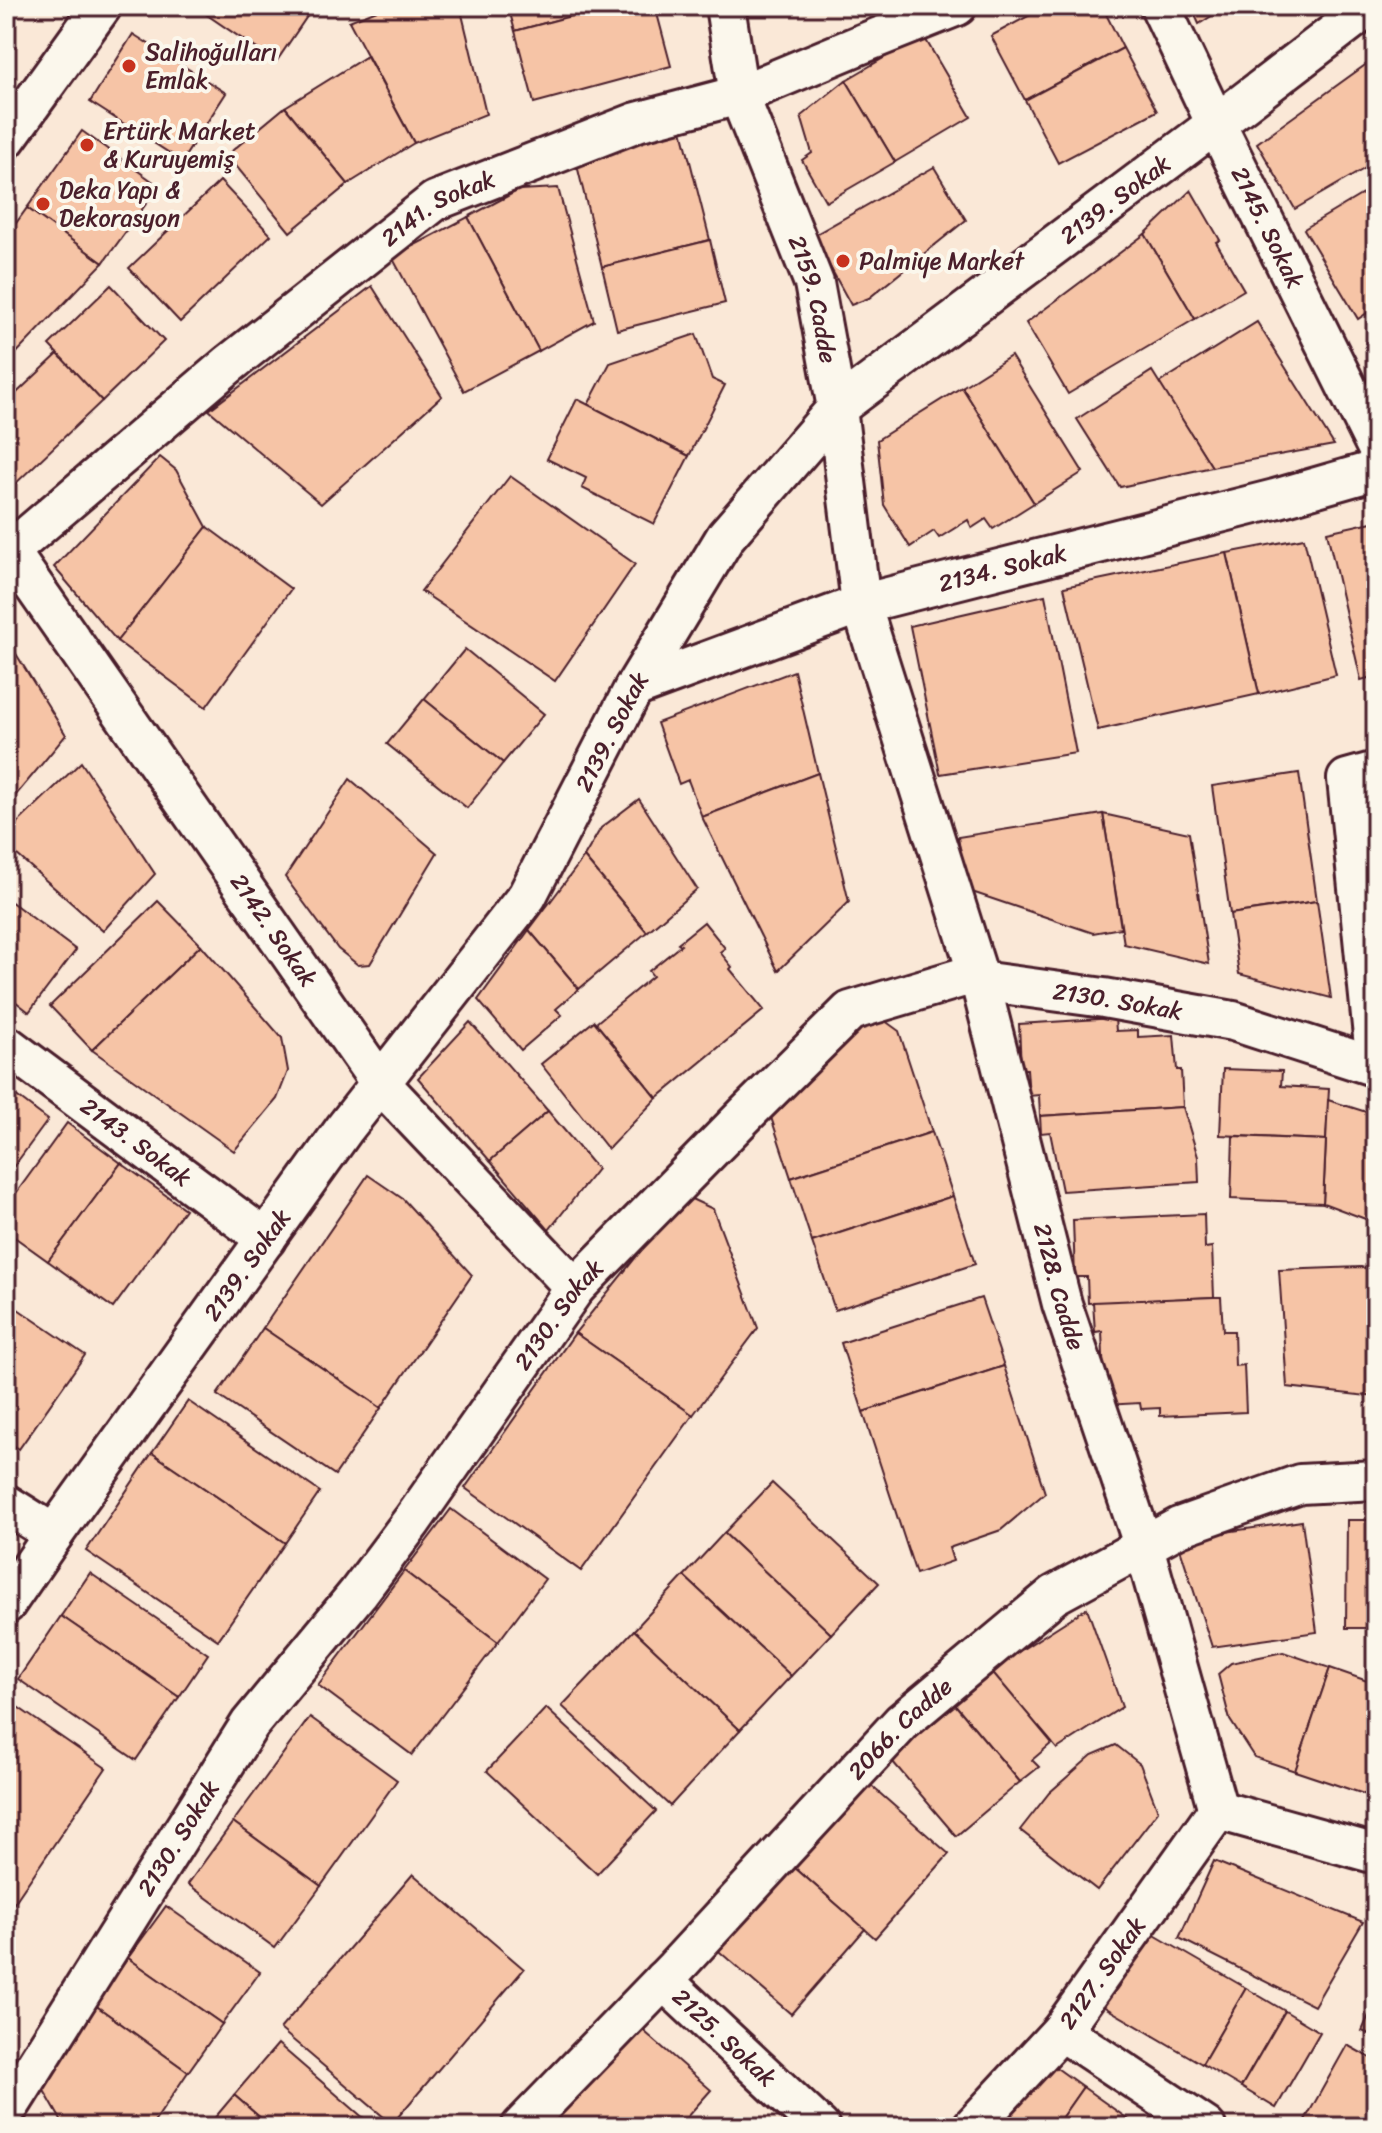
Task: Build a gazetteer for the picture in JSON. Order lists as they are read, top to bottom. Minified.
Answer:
{"streets":{"street":["2139. Sokak","2141. Sokak","2145. Sokak","2159. Cadde","2134. Sokak","2142. Sokak","2130. Sokak","2143. Sokak","2128. Cadde","2066. Cadde","2127. Sokak","2125. Sokak"]},"crossings":[["2139. Sokak","2145. Sokak"],["2139. Sokak","2159. Cadde"],["2139. Sokak","2134. Sokak"],["2139. Sokak","2142. Sokak"],["2139. Sokak","2143. Sokak"],["2141. Sokak","2159. Cadde"],["2141. Sokak","2142. Sokak"],["2159. Cadde","2134. Sokak"],["2159. Cadde","2128. Cadde"],["2134. Sokak","2128. Cadde"],["2142. Sokak","2130. Sokak"],["2130. Sokak","2128. Cadde"],["2128. Cadde","2066. Cadde"],["2128. Cadde","2127. Sokak"],["2066. Cadde","2125. Sokak"]],"places":["Salihoğulları Emlak","Ertürk Market & Kuruyemiş","Deka Yapı & Dekorasyon","Palmiye Market"]}
